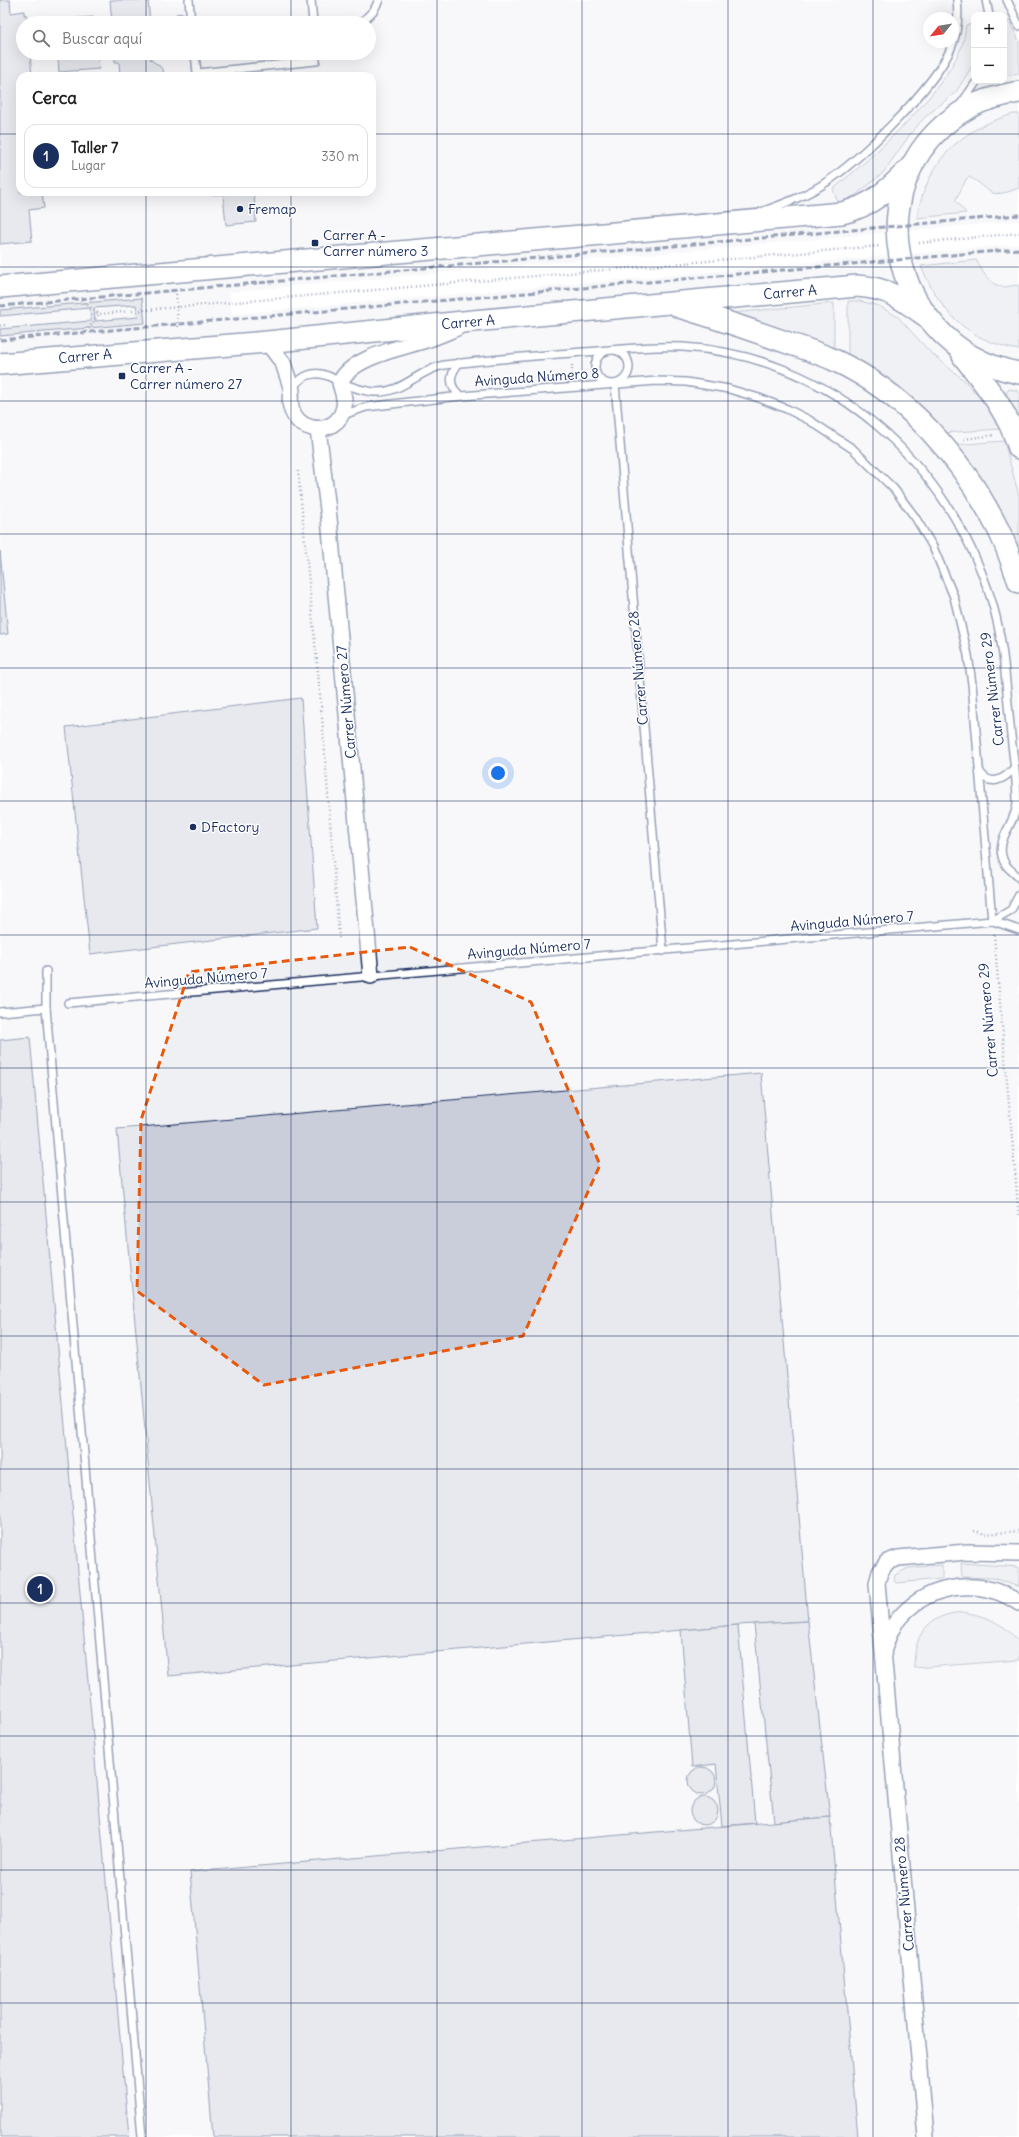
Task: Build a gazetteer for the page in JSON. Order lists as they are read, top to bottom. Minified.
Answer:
{"streets":{"main road":["Carrer A"],"street":["Carrer Número 28","Carrer Número 27"],"lane":["Avinguda Número 8","Carrer Número 29","Avinguda Número 7"]},"crossings":[["Avinguda Número 8","Carrer Número 28"],["Avinguda Número 8","Carrer Número 29"],["Avinguda Número 8","Carrer Número 27"],["Carrer Número 28","Carrer Número 29"],["Carrer Número 28","Avinguda Número 7"],["Carrer Número 29","Avinguda Número 7"],["Carrer Número 27","Avinguda Número 7"]],"places":{"other":["Fremap","DFactory"],"transit":["Carrer A - Carrer número 3","Carrer A - Carrer número 27"]},"north":"bottom left","page":{"map_buttons":["+","−"],"search":"Buscar aquí","heading":"Cerca","list":[{"mark":"1","name":"Taller 7","note":"Lugar","value":"330 m"}],"pins":"1"}}
